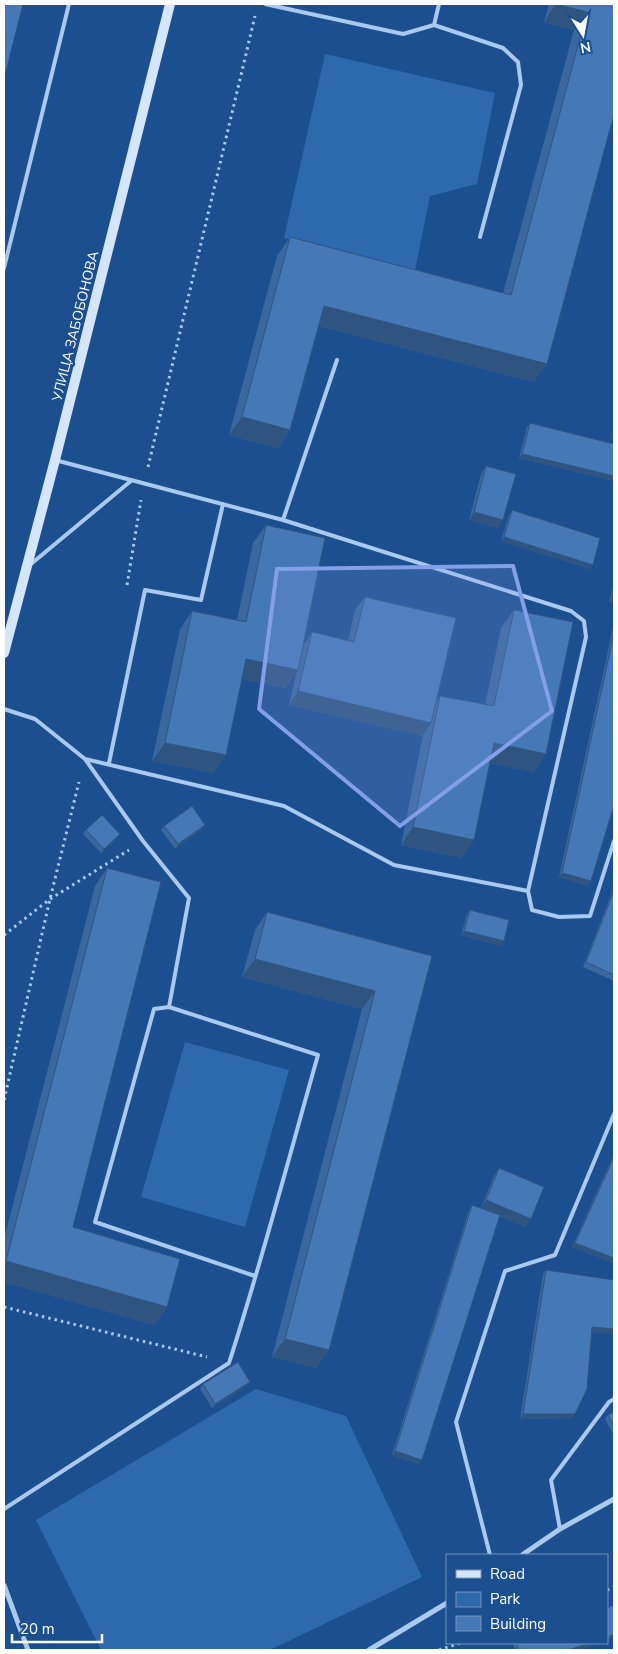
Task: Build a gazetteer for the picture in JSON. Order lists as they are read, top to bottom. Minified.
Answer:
{"streets":{"street":["УЛИЦА ЗАБОБОНОВА"]},"legend":["Road","Park","Building"],"scale_bar":"20 m","north":"bottom"}
